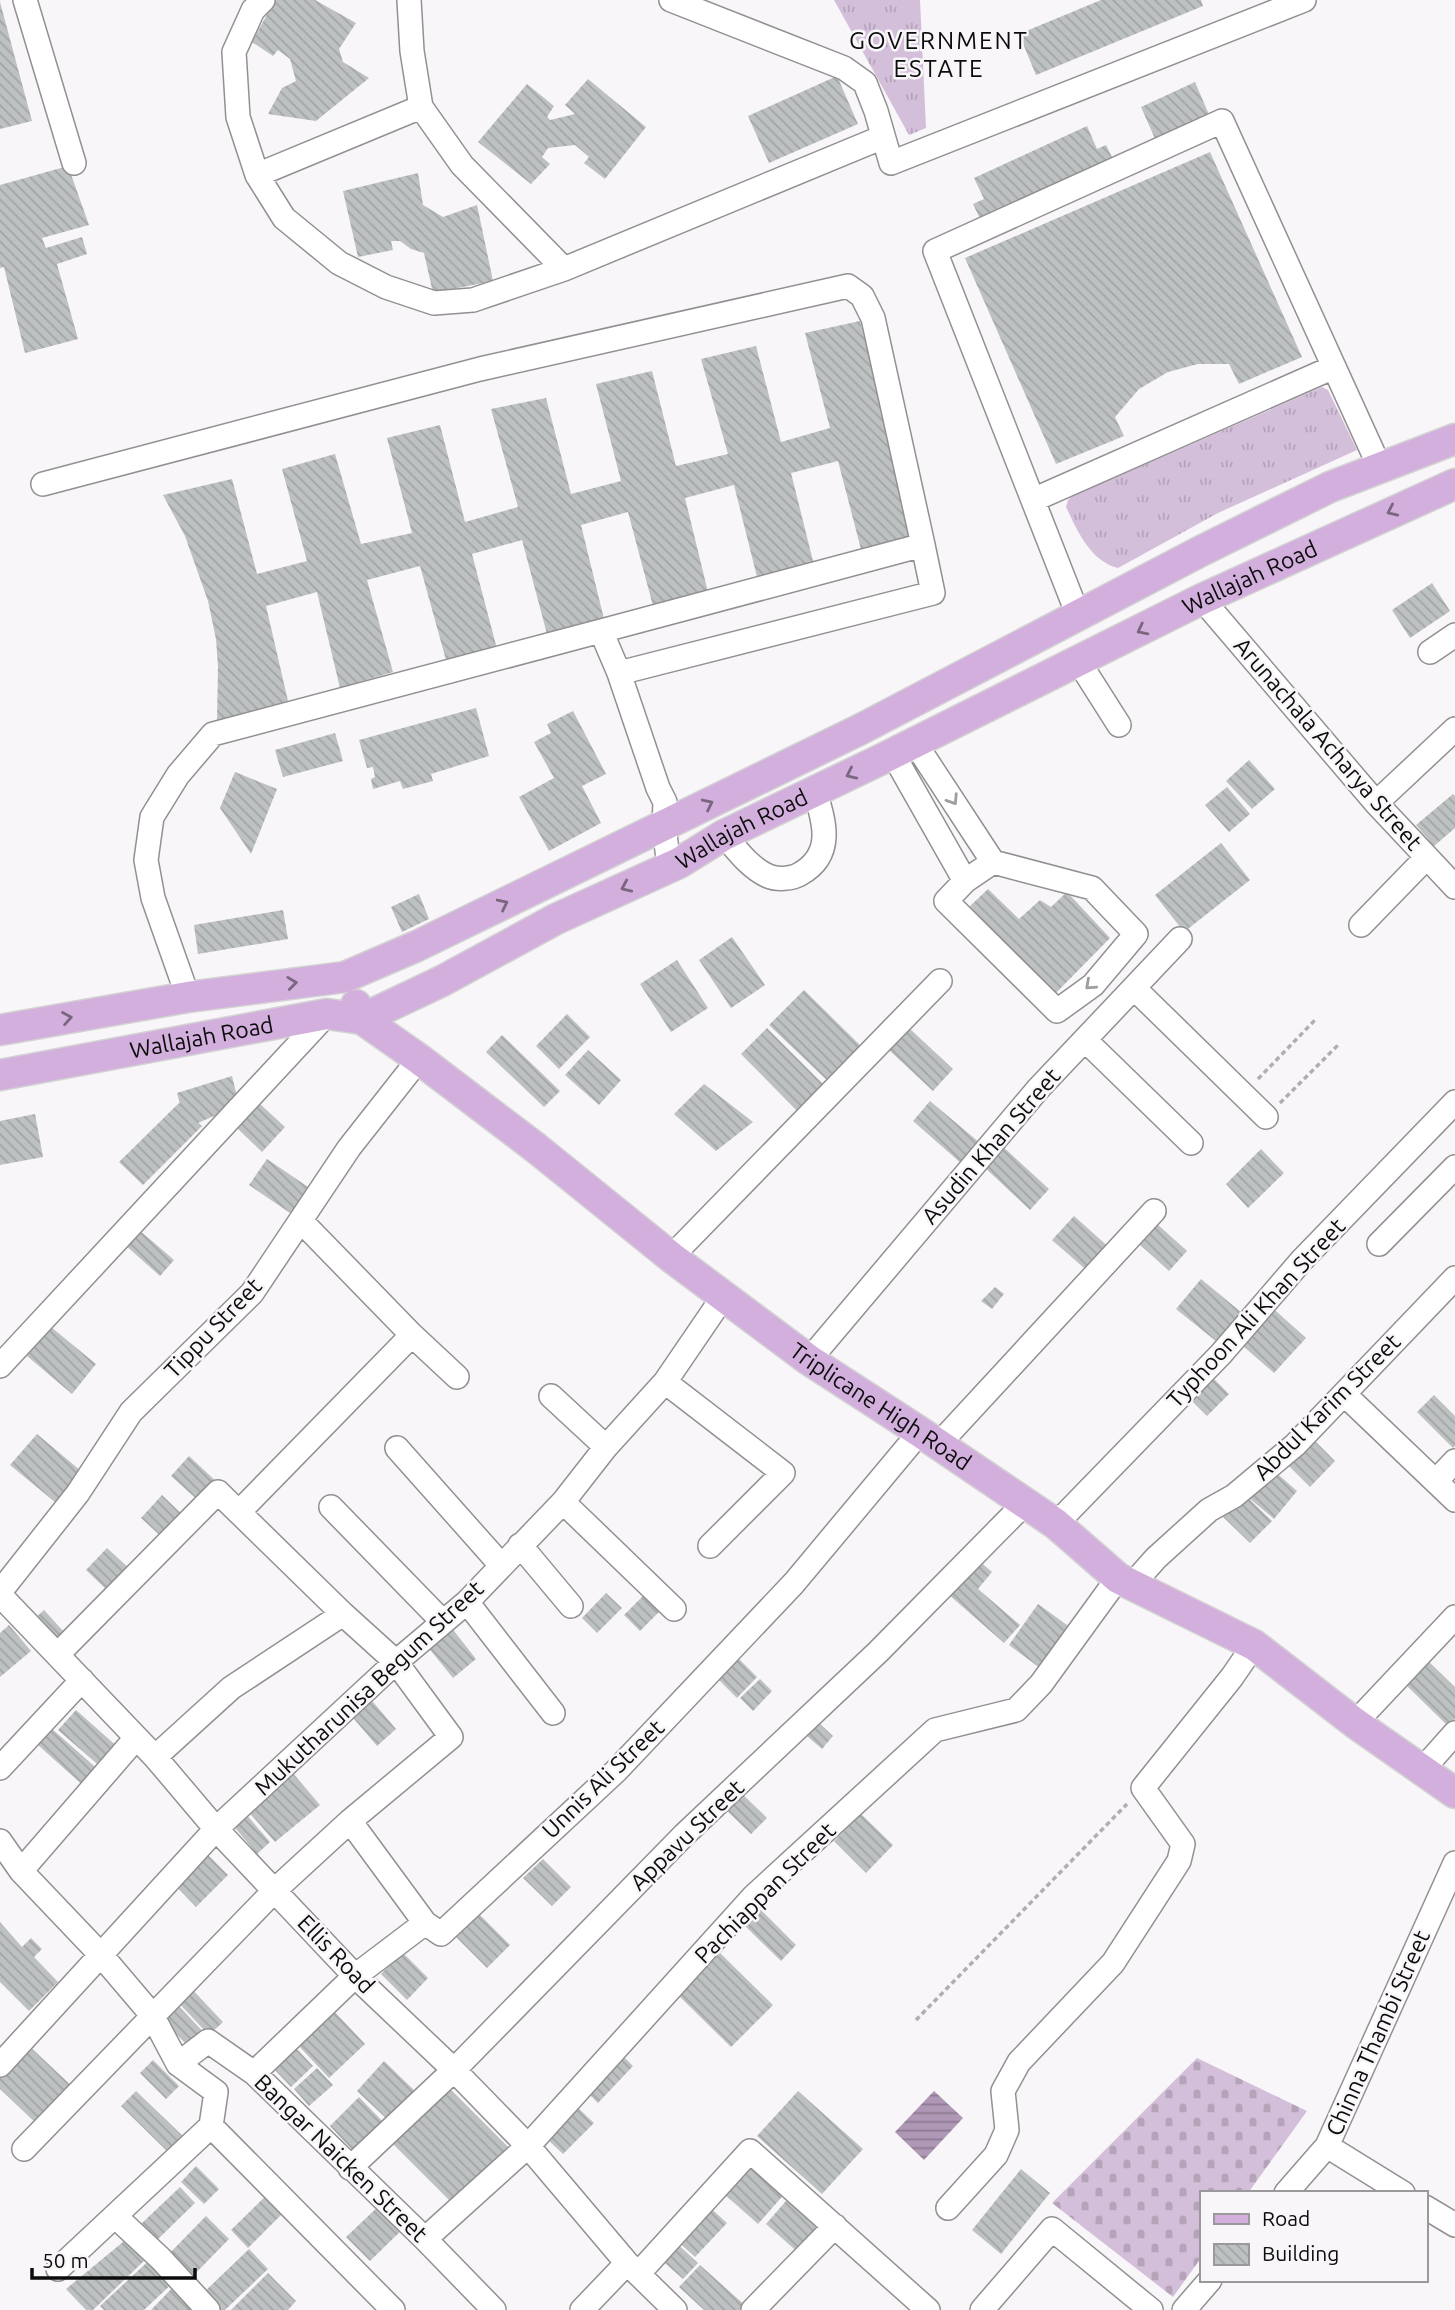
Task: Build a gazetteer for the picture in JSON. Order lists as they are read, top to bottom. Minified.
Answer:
{"streets":{"main road":["Wallajah Road","Triplicane High Road"],"street":["Arunachala Acharya Street","Asudin Khan Street","Typhoon Ali Khan Street","Tippu Street","Abdul Karim Street","Mukutharunisa Begum Street","Unnis Ali Street","Appavu Street","Pachiappan Street","Ellis Road","Chinna Thambi Street","Bangar Naicken Street"]},"crossings":[["Wallajah Road","Arunachala Acharya Street"],["Wallajah Road","Triplicane High Road"],["Asudin Khan Street","Triplicane High Road"],["Typhoon Ali Khan Street","Triplicane High Road"],["Tippu Street","Triplicane High Road"],["Tippu Street","Ellis Road"],["Triplicane High Road","Abdul Karim Street"],["Triplicane High Road","Mukutharunisa Begum Street"],["Triplicane High Road","Unnis Ali Street"],["Triplicane High Road","Appavu Street"],["Triplicane High Road","Pachiappan Street"],["Abdul Karim Street","Pachiappan Street"],["Mukutharunisa Begum Street","Ellis Road"],["Appavu Street","Ellis Road"],["Appavu Street","Bangar Naicken Street"],["Pachiappan Street","Ellis Road"],["Pachiappan Street","Bangar Naicken Street"]],"districts":["GOVERNMENT ESTATE"],"legend":["Road","Building"],"scale_bar":"50 m"}
